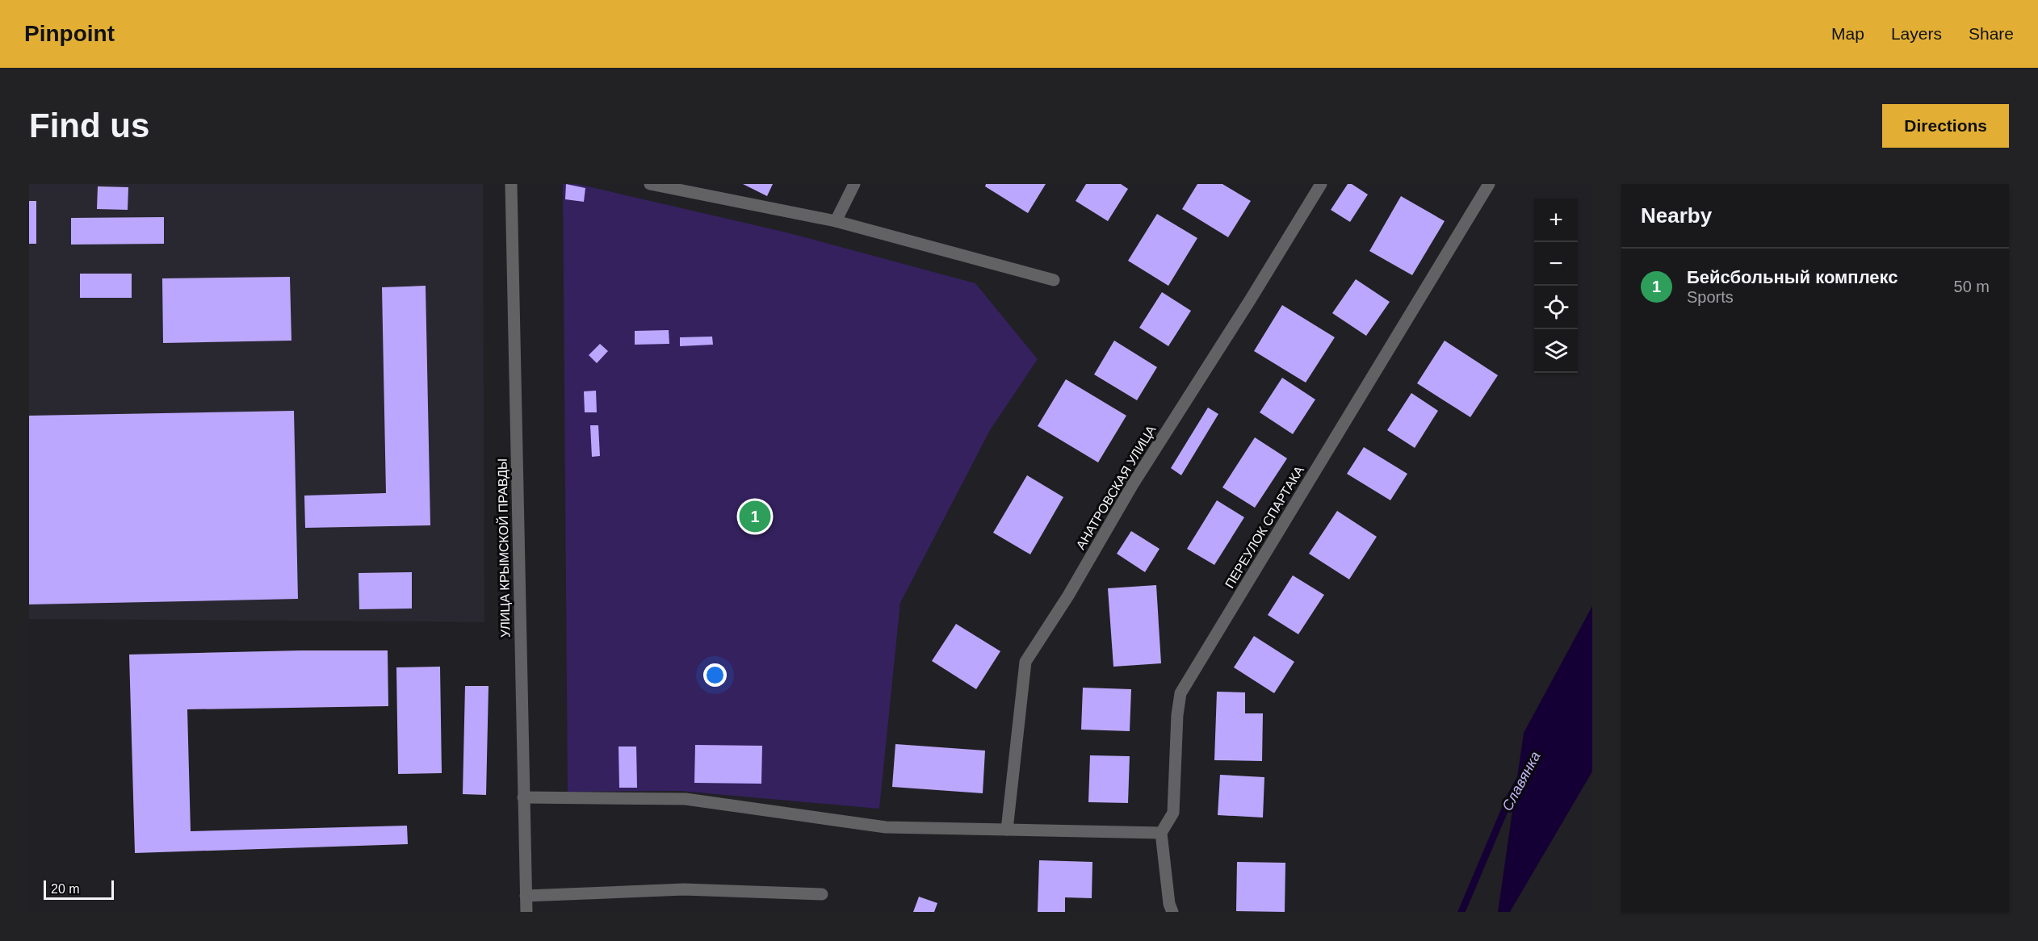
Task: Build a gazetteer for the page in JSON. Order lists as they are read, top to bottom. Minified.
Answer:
{"streets":{"street":["АНАТРОВСКАЯ УЛИЦА","ПЕРЕУЛОК СПАРТАКА","УЛИЦА КРЫМСКОЙ ПРАВДЫ"]},"water":["Славянка"],"scale_bar":"20 m","page":{"header":"Pinpoint","nav":["Map","Layers","Share"],"buttons":"Directions","title":"Find us","heading":"Nearby","map_buttons":["+","−"],"list":[{"mark":"1","name":"Бейсбольный комплекс","note":"Sports","value":"50 m"}],"pins":"1","scale":"20 m"}}
